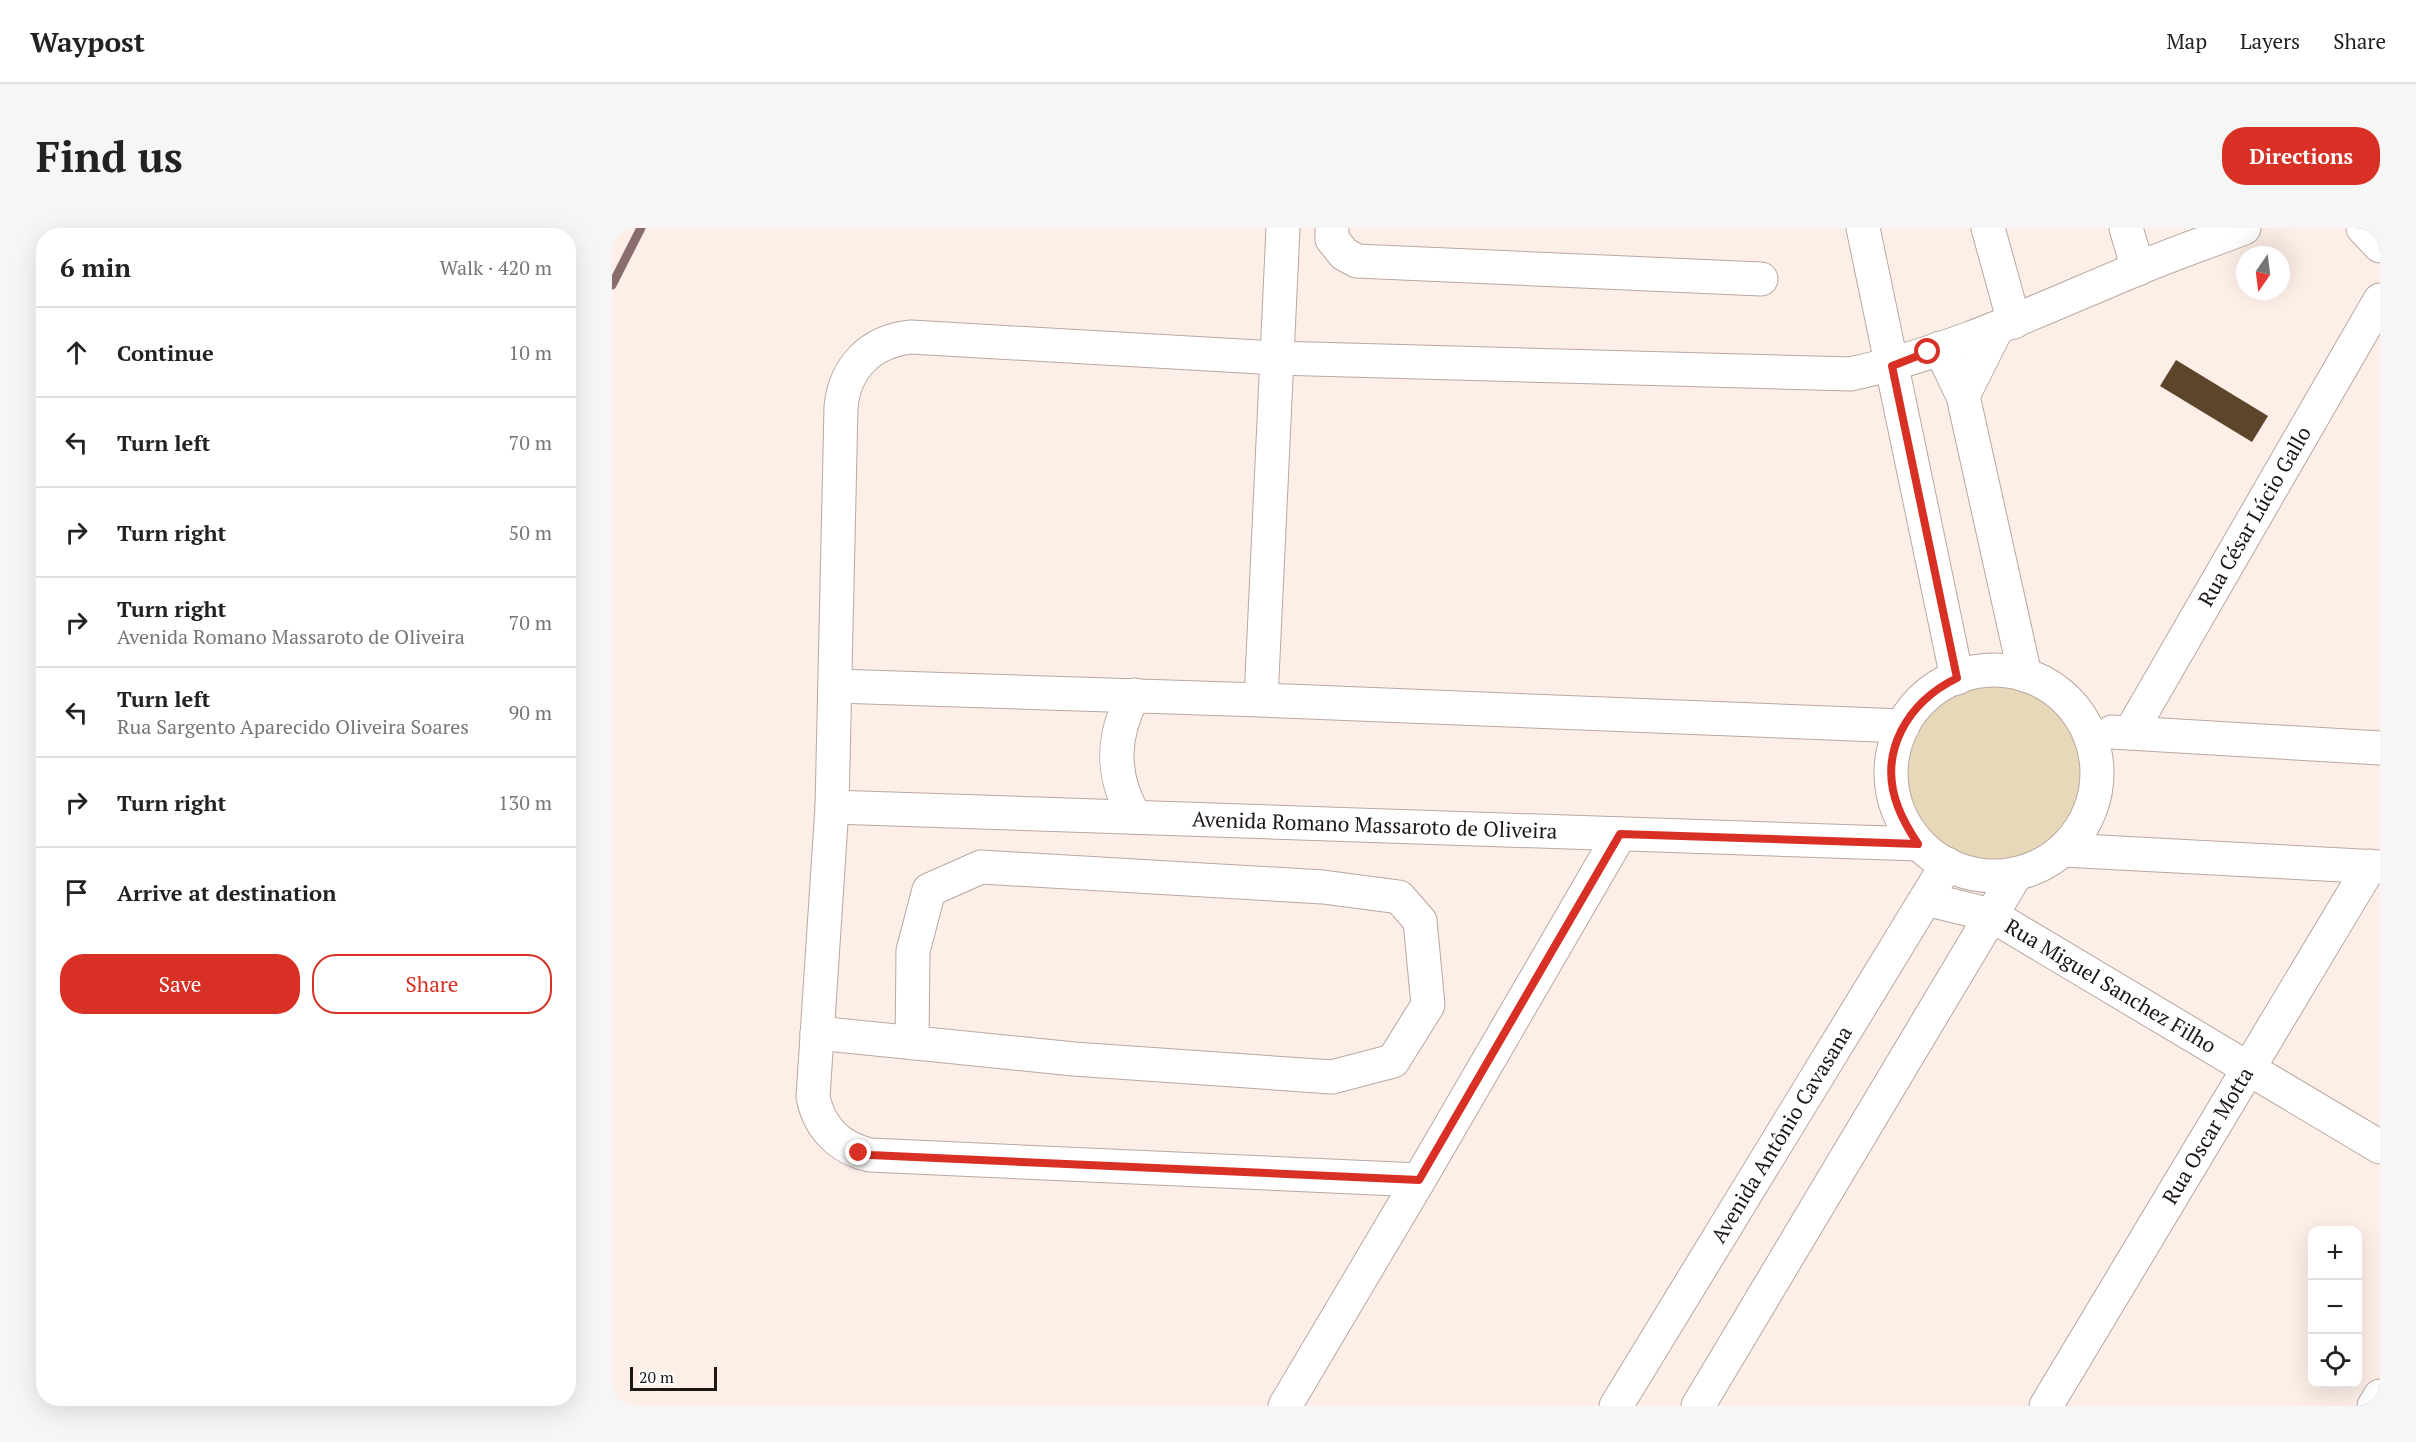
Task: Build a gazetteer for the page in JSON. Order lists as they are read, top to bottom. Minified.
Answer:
{"streets":{"street":["Rua César Lúcio Gallo","Avenida Romano Massaroto de Oliveira","Rua Miguel Sanchez Filho","Avenida Antônio Cavasana","Rua Oscar Motta"]},"crossings":[["Avenida Romano Massaroto de Oliveira","Avenida Antônio Cavasana"],["Rua Miguel Sanchez Filho","Avenida Antônio Cavasana"],["Rua Miguel Sanchez Filho","Rua Oscar Motta"]],"scale_bar":"20 m","north":"bottom","page":{"header":"Waypost","nav":["Map","Layers","Share"],"buttons":["Directions",["Save","Share"]],"title":"Find us","heading":["6 min","Walk · 420 m"],"list":[["Continue","10 m"],["Turn left","70 m"],["Turn right","50 m"],["Turn right","Avenida Romano Massaroto de Oliveira","70 m"],["Turn left","Rua Sargento Aparecido Oliveira Soares","90 m"],["Turn right","130 m"],"Arrive at destination"],"map_buttons":["+","−"],"scale":"20 m"}}
